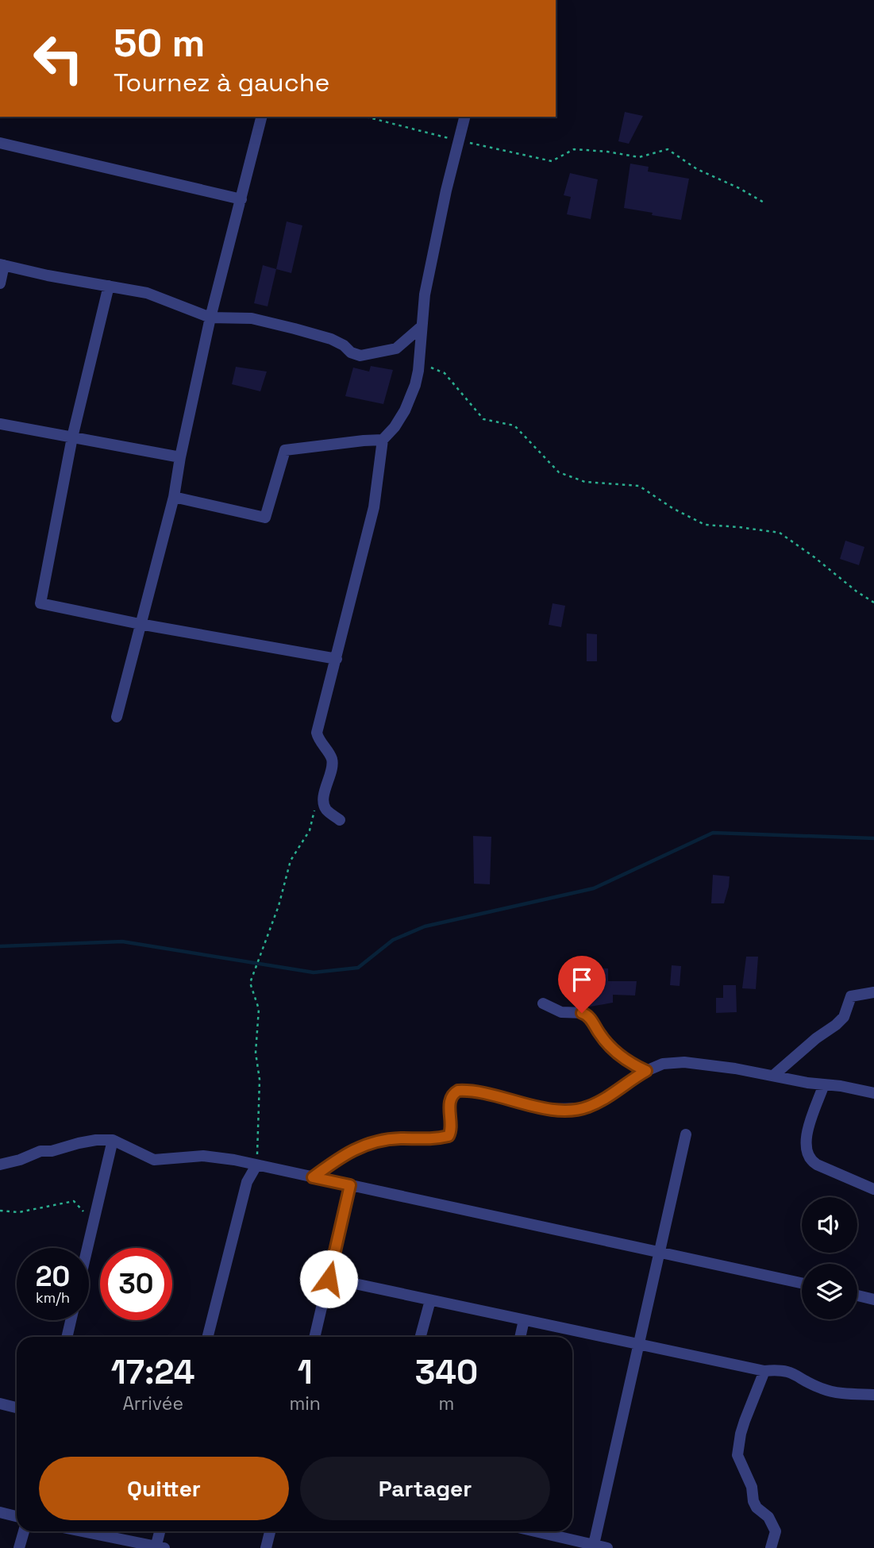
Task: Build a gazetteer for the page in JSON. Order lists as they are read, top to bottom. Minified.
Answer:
{"page":{"turn":["50 m","Tournez à gauche"],"speed":"20 km/h","limit":"30","eta":["17:24","Arrivée","1","min","340","m"],"buttons":["Quitter","Partager"]}}
